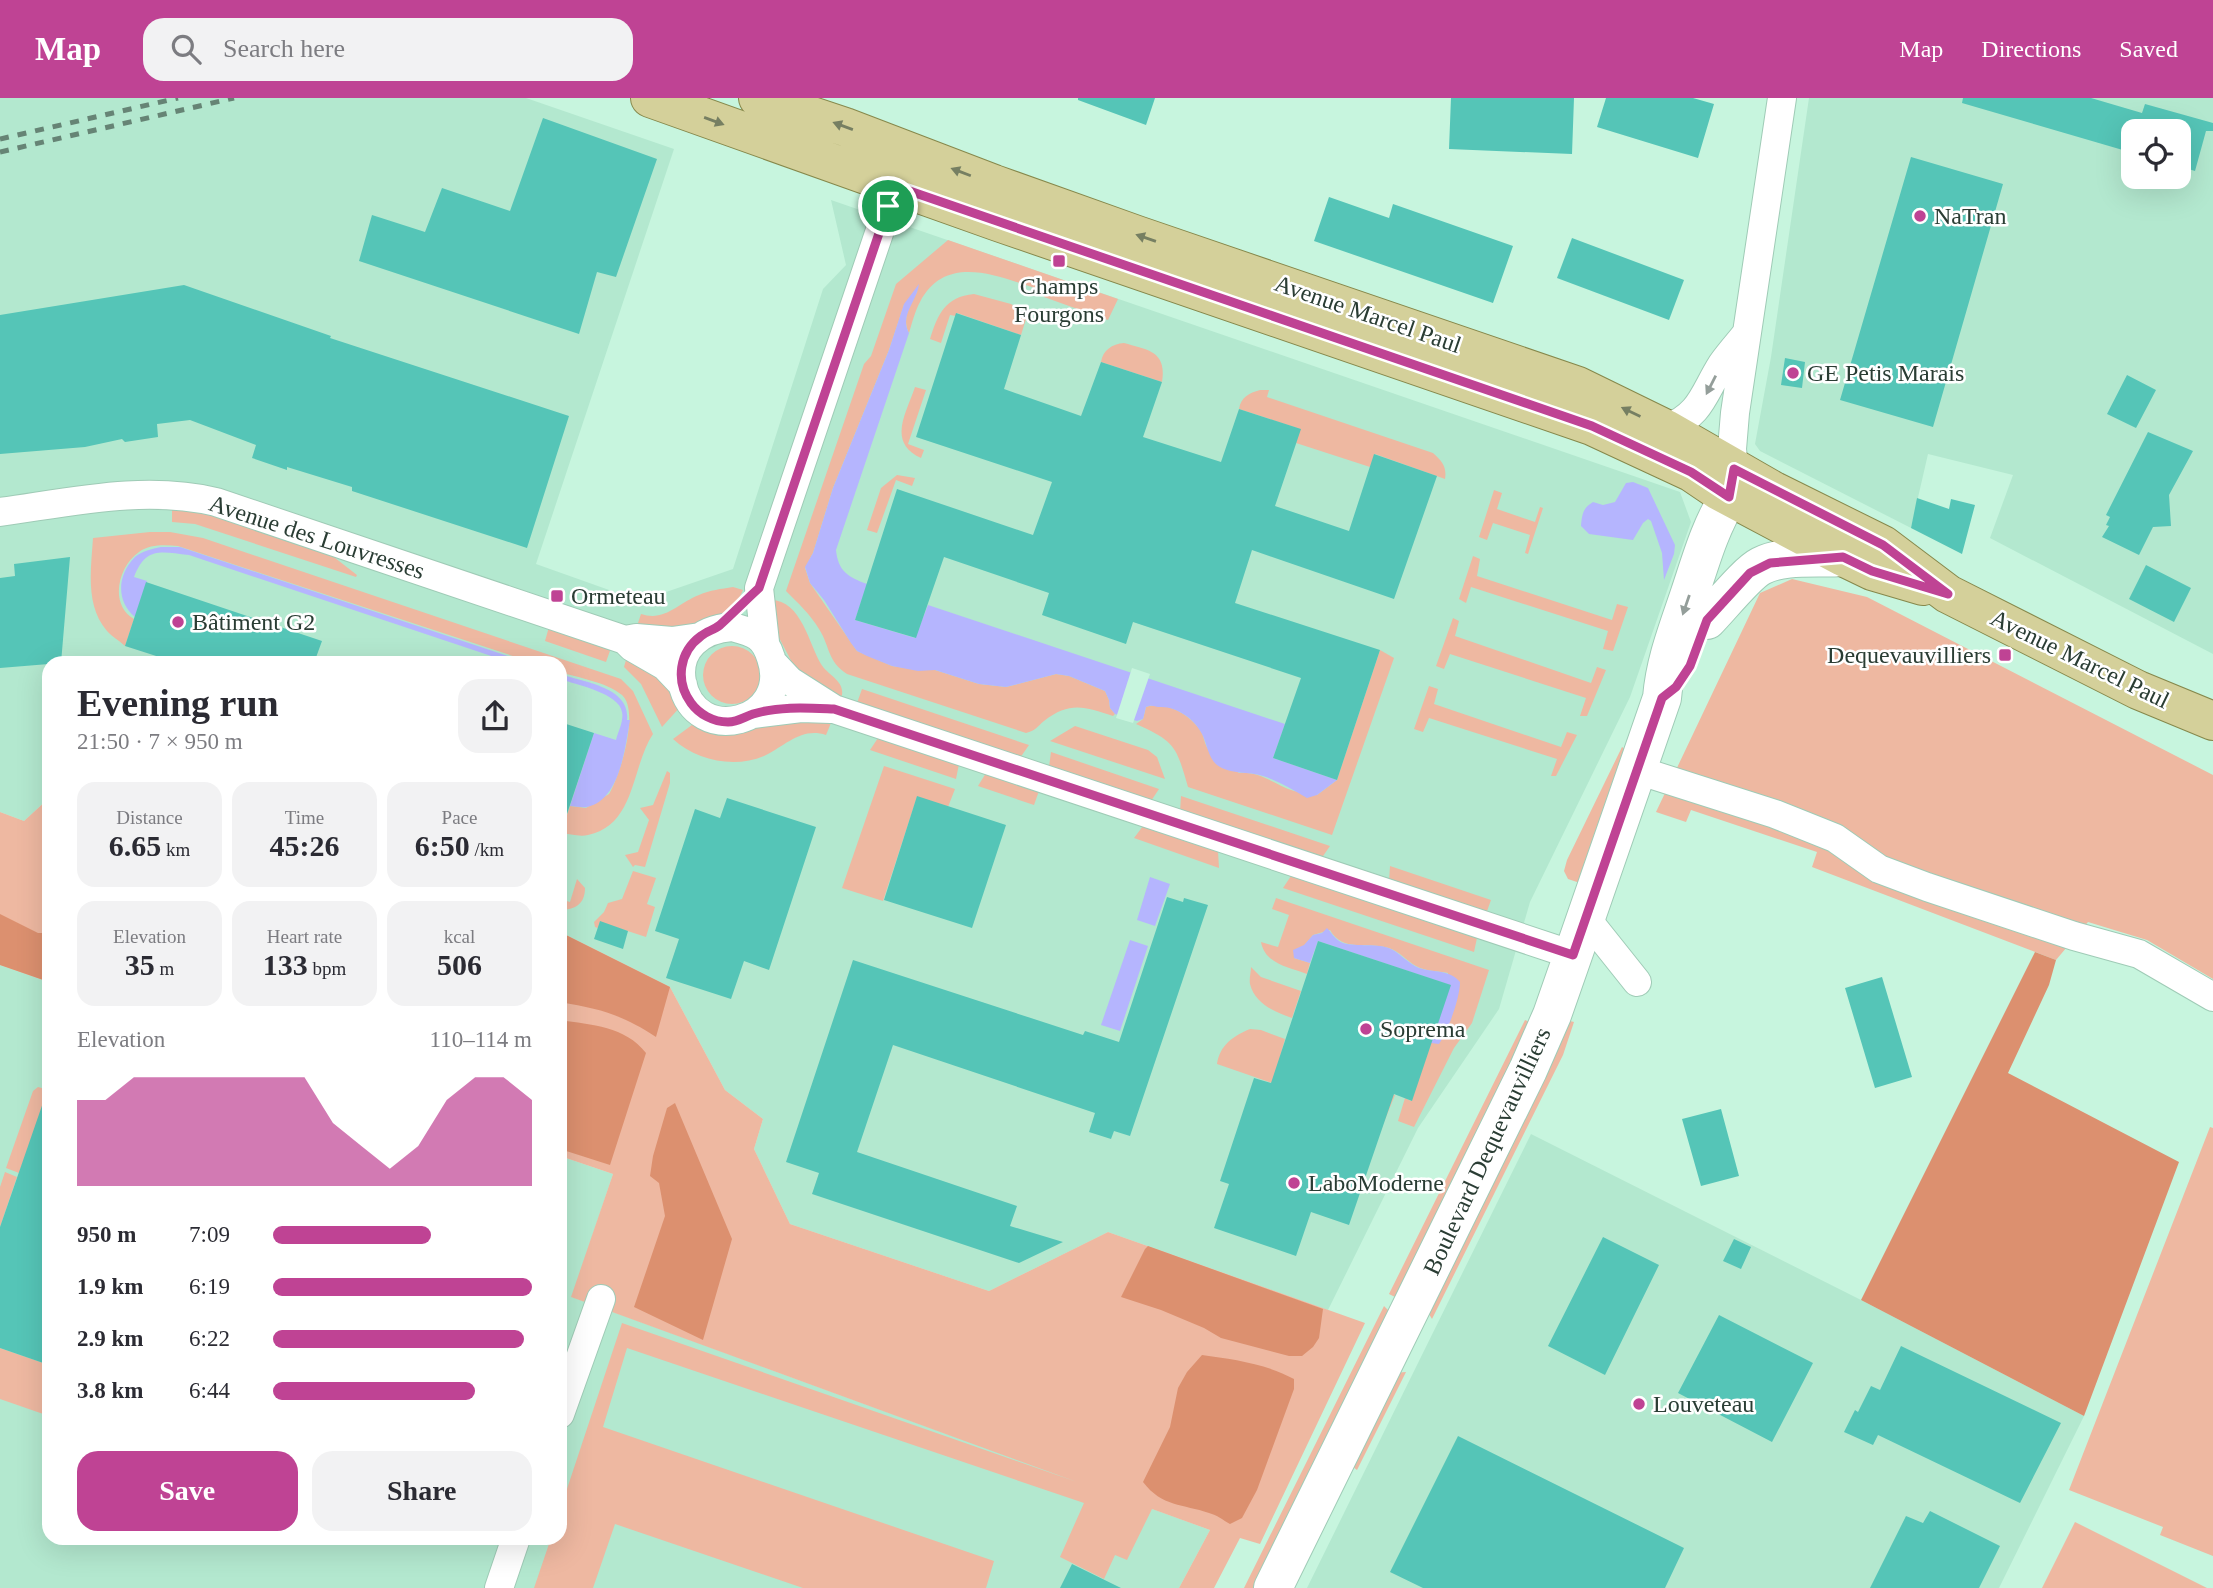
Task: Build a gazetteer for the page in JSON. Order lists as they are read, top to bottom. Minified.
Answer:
{"streets":{"main road":["Avenue Marcel Paul","Boulevard Dequevauvilliers"],"street":["Avenue des Louvresses"]},"crossings":[["Avenue Marcel Paul","Boulevard Dequevauvilliers"]],"places":{"other":["NaTran","GE Petis Marais","Bâtiment G2","Soprema","LaboModerne","Louveteau"],"transit":["Champs Fourgons","Ormeteau","Dequevauvilliers"]},"page":{"header":"Map","search":"Search here","nav":["Map","Directions","Saved"],"heading":["Evening run","21:50 · 7 × 950 m"],"stats":[["Distance","6.65 km"],["Time","45:26"],["Pace","6:50 /km"],["Elevation","35 m"],["Heart rate","133 bpm"],["kcal","506"]],"chart":["Elevation","110–114 m"],"list":[{"name":"950 m","note":"7:09"},{"name":"1.9 km","note":"6:19"},{"name":"2.9 km","note":"6:22"},{"name":"3.8 km","note":"6:44"}],"buttons":["Save","Share"]}}
